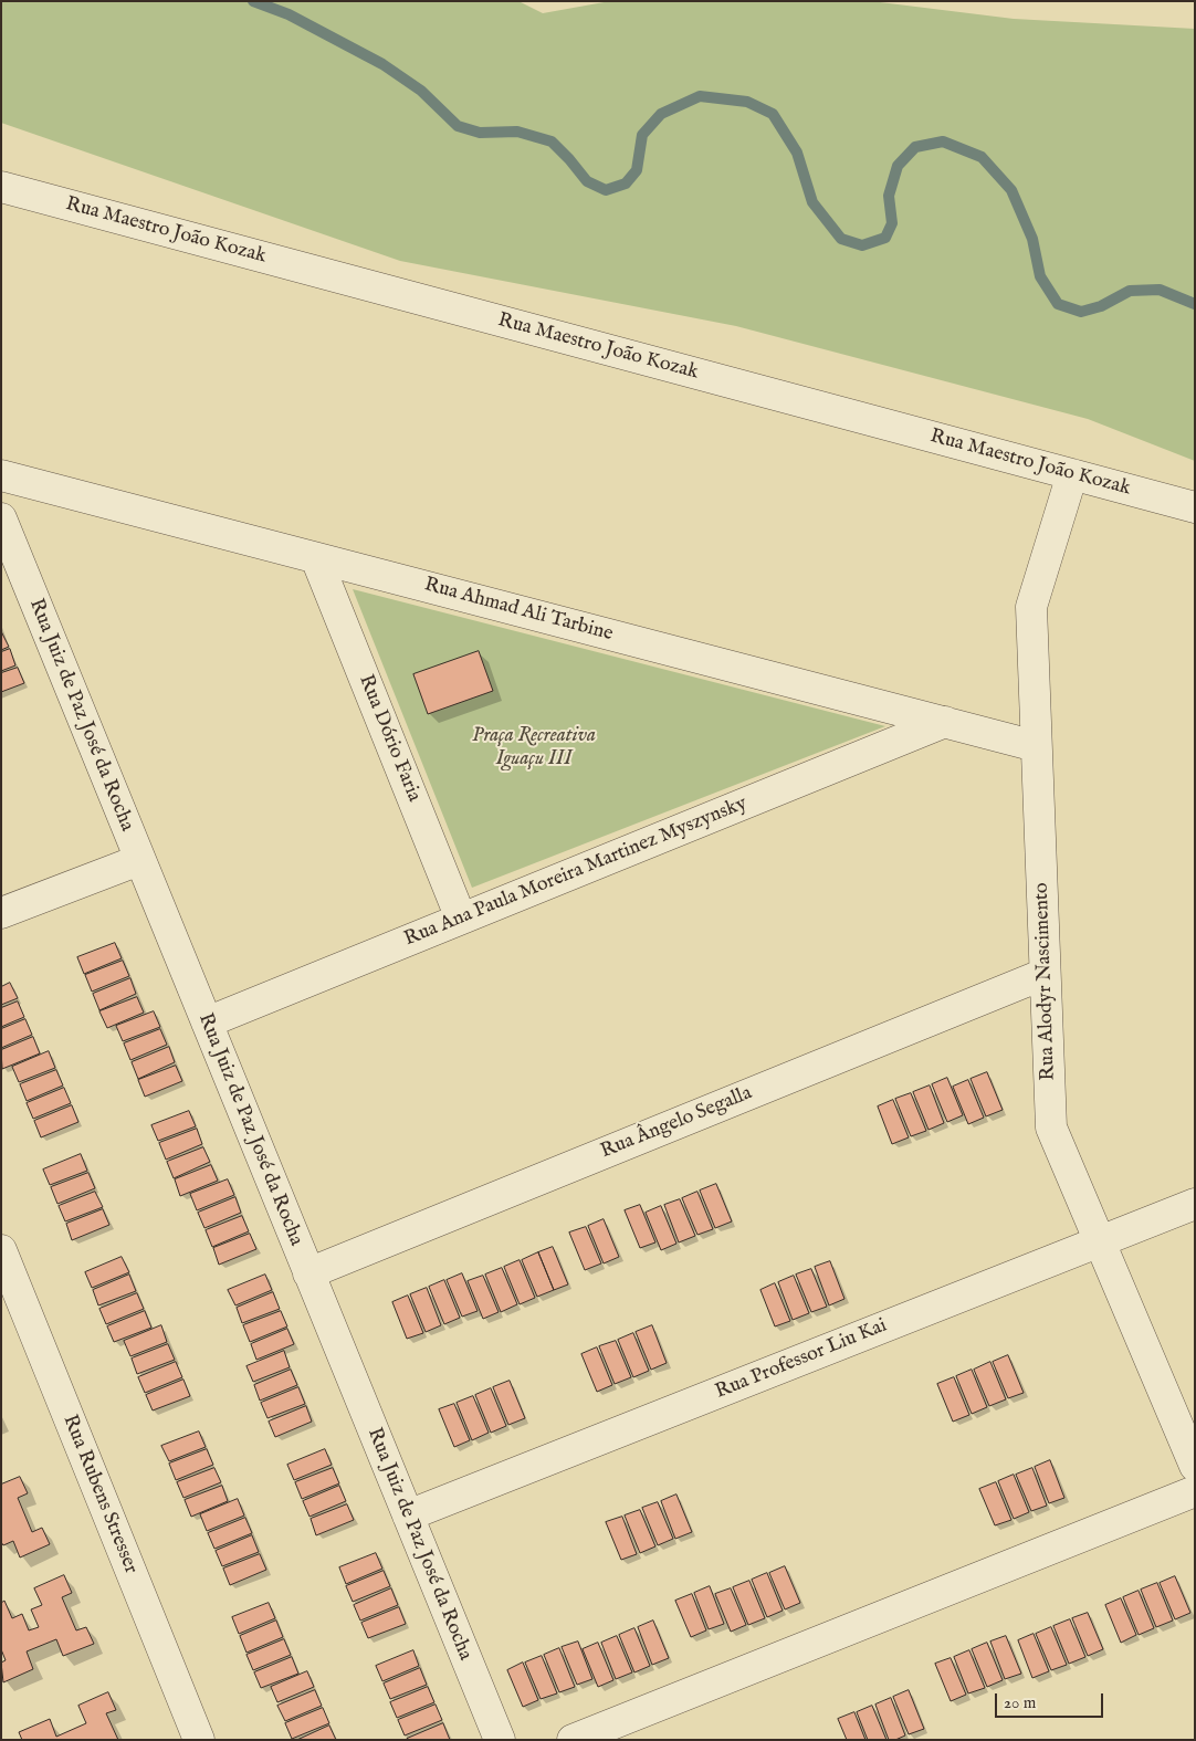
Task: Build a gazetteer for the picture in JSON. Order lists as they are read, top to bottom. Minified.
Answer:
{"streets":{"street":["Rua Maestro João Kozak","Rua Ahmad Ali Tarbine","Rua Juiz de Paz José da Rocha","Rua Dório Faria","Rua Ana Paula Moreira Martinez Myszynsky","Rua Alodyr Nascimento","Rua Ângelo Segalla","Rua Professor Liu Kai","Rua Rubens Stresser"]},"crossings":[["Rua Maestro João Kozak","Rua Alodyr Nascimento"],["Rua Ahmad Ali Tarbine","Rua Dório Faria"],["Rua Ahmad Ali Tarbine","Rua Ana Paula Moreira Martinez Myszynsky"],["Rua Ahmad Ali Tarbine","Rua Alodyr Nascimento"],["Rua Juiz de Paz José da Rocha","Rua Ana Paula Moreira Martinez Myszynsky"],["Rua Juiz de Paz José da Rocha","Rua Ângelo Segalla"],["Rua Juiz de Paz José da Rocha","Rua Professor Liu Kai"],["Rua Dório Faria","Rua Ana Paula Moreira Martinez Myszynsky"],["Rua Alodyr Nascimento","Rua Ângelo Segalla"],["Rua Alodyr Nascimento","Rua Professor Liu Kai"]],"parks":["Praça Recreativa Iguaçu III"],"scale_bar":"20 m"}
